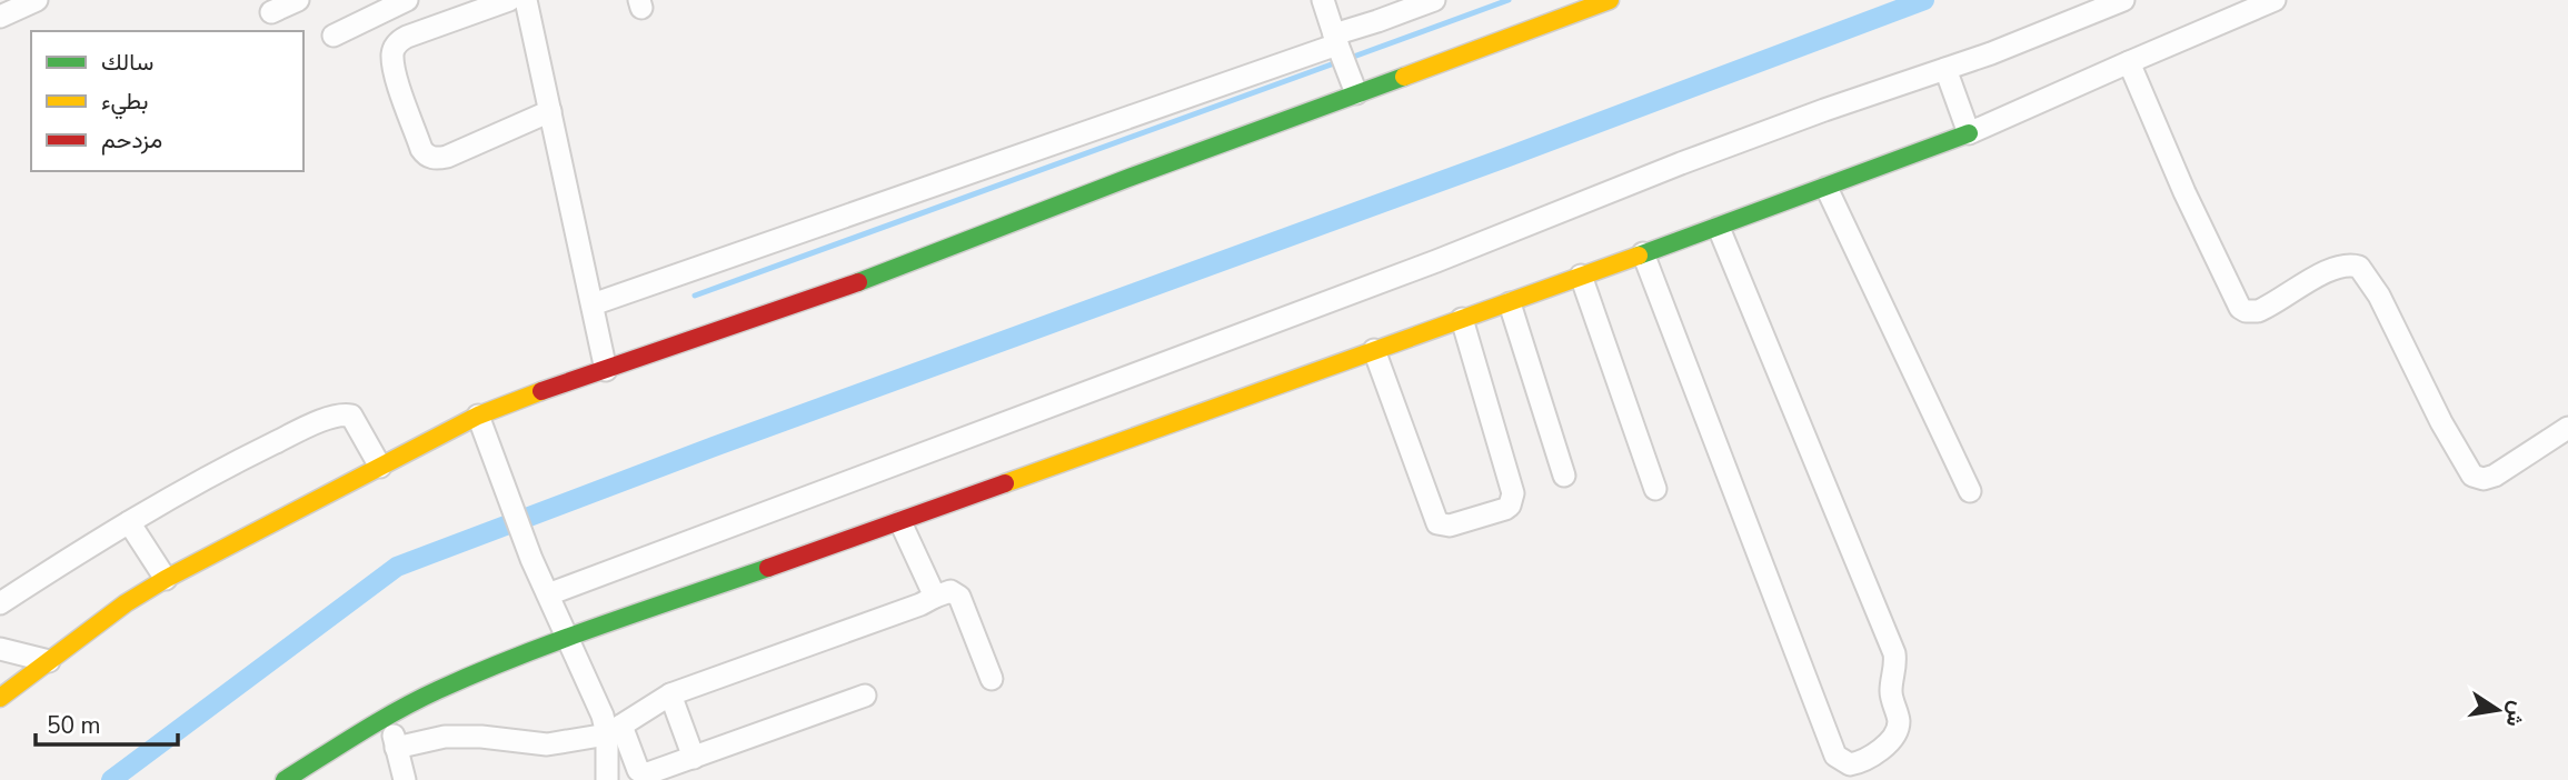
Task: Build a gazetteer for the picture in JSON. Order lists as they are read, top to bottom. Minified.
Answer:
{"legend":["سالك","بطيء","مزدحم"],"scale_bar":"50 m","north":"right"}
